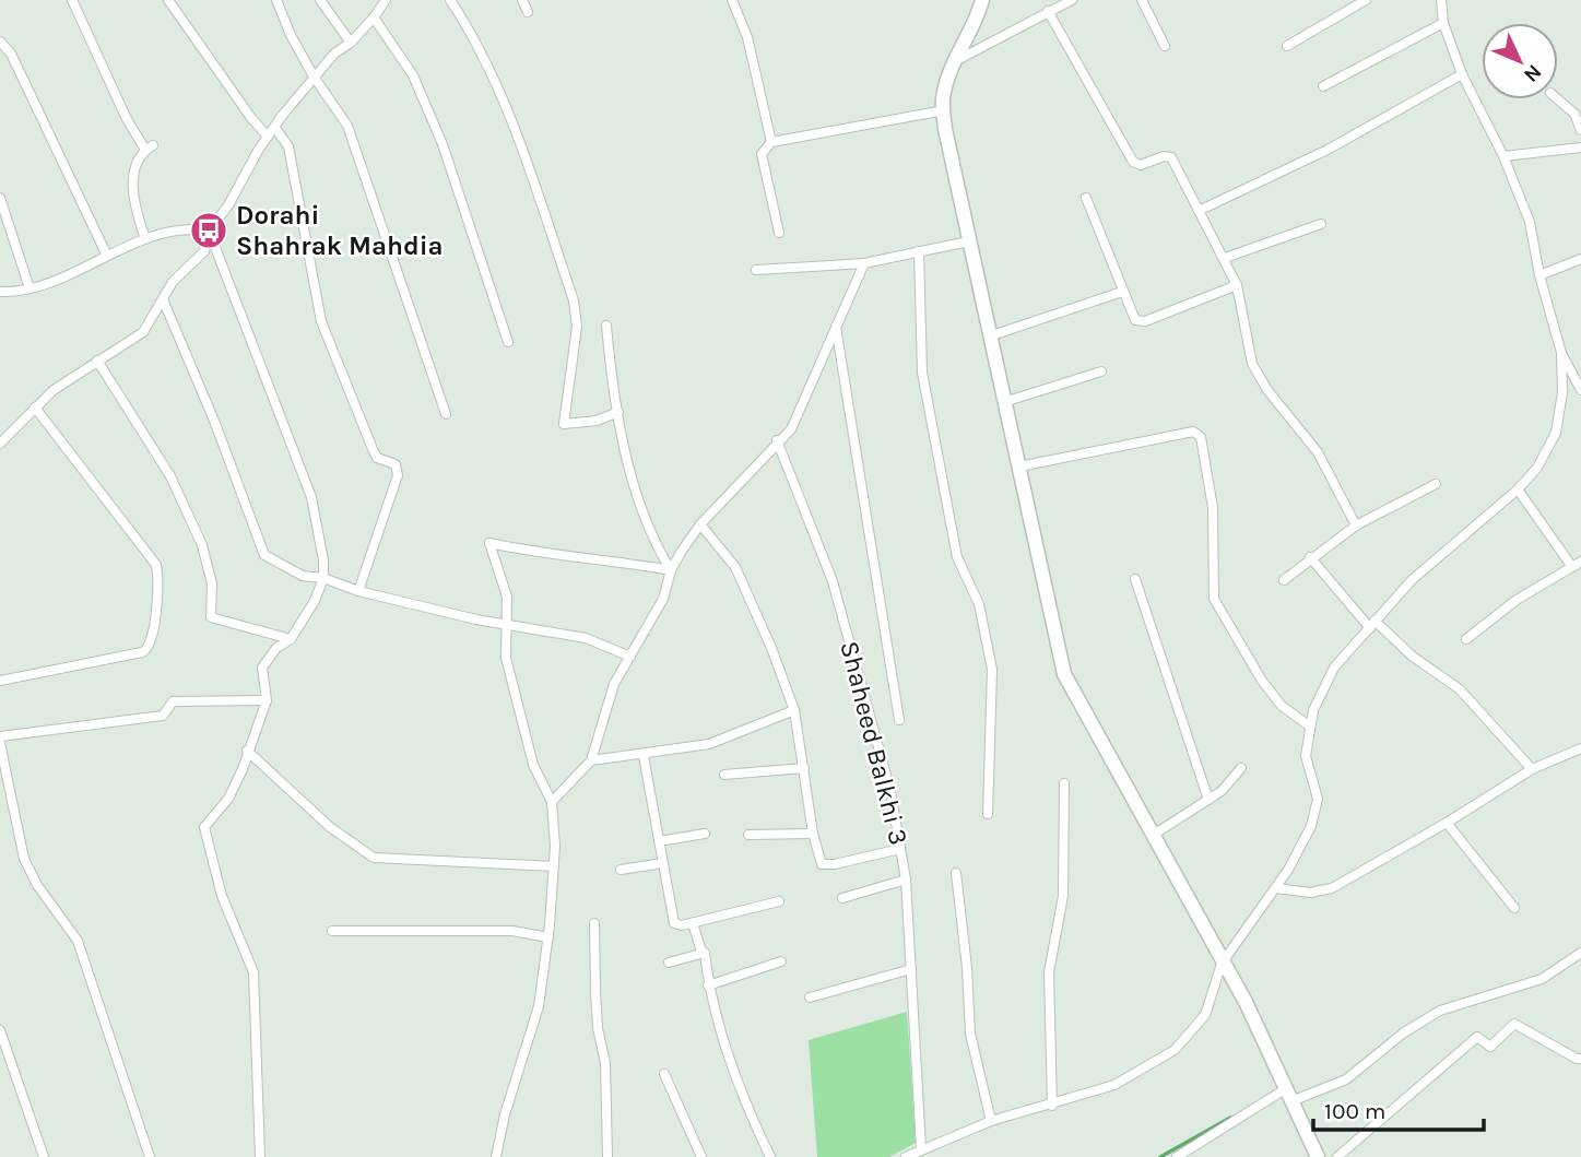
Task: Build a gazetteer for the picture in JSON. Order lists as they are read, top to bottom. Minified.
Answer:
{"streets":{"street":["Shaheed Balkhi 3"]},"places":{"bus stop":["Dorahi Shahrak Mahdia"]},"scale_bar":"100 m","north":"bottom right"}
